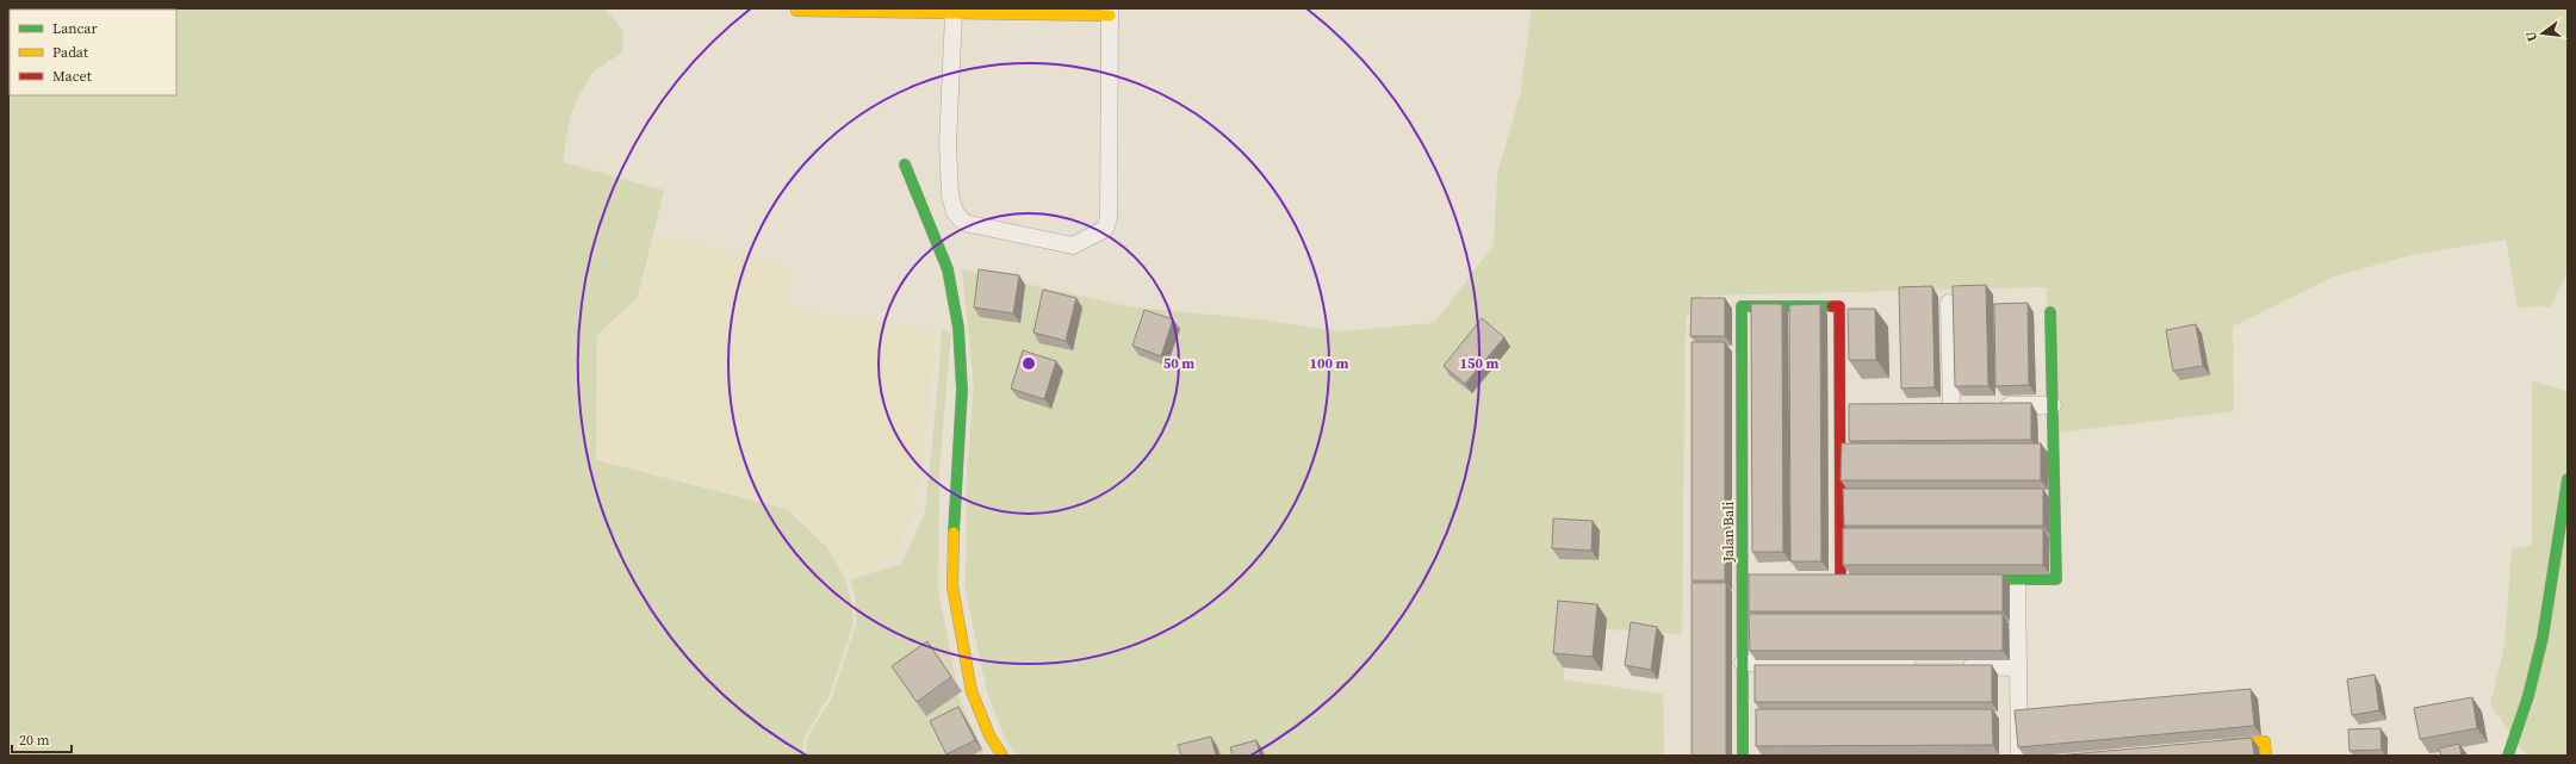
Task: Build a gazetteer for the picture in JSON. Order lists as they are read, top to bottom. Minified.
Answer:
{"streets":{"street":["Jalan Bali"]},"legend":["Lancar","Padat","Macet"],"scale_bar":"20 m","north":"left","rings":["50 m","100 m","150 m"]}
